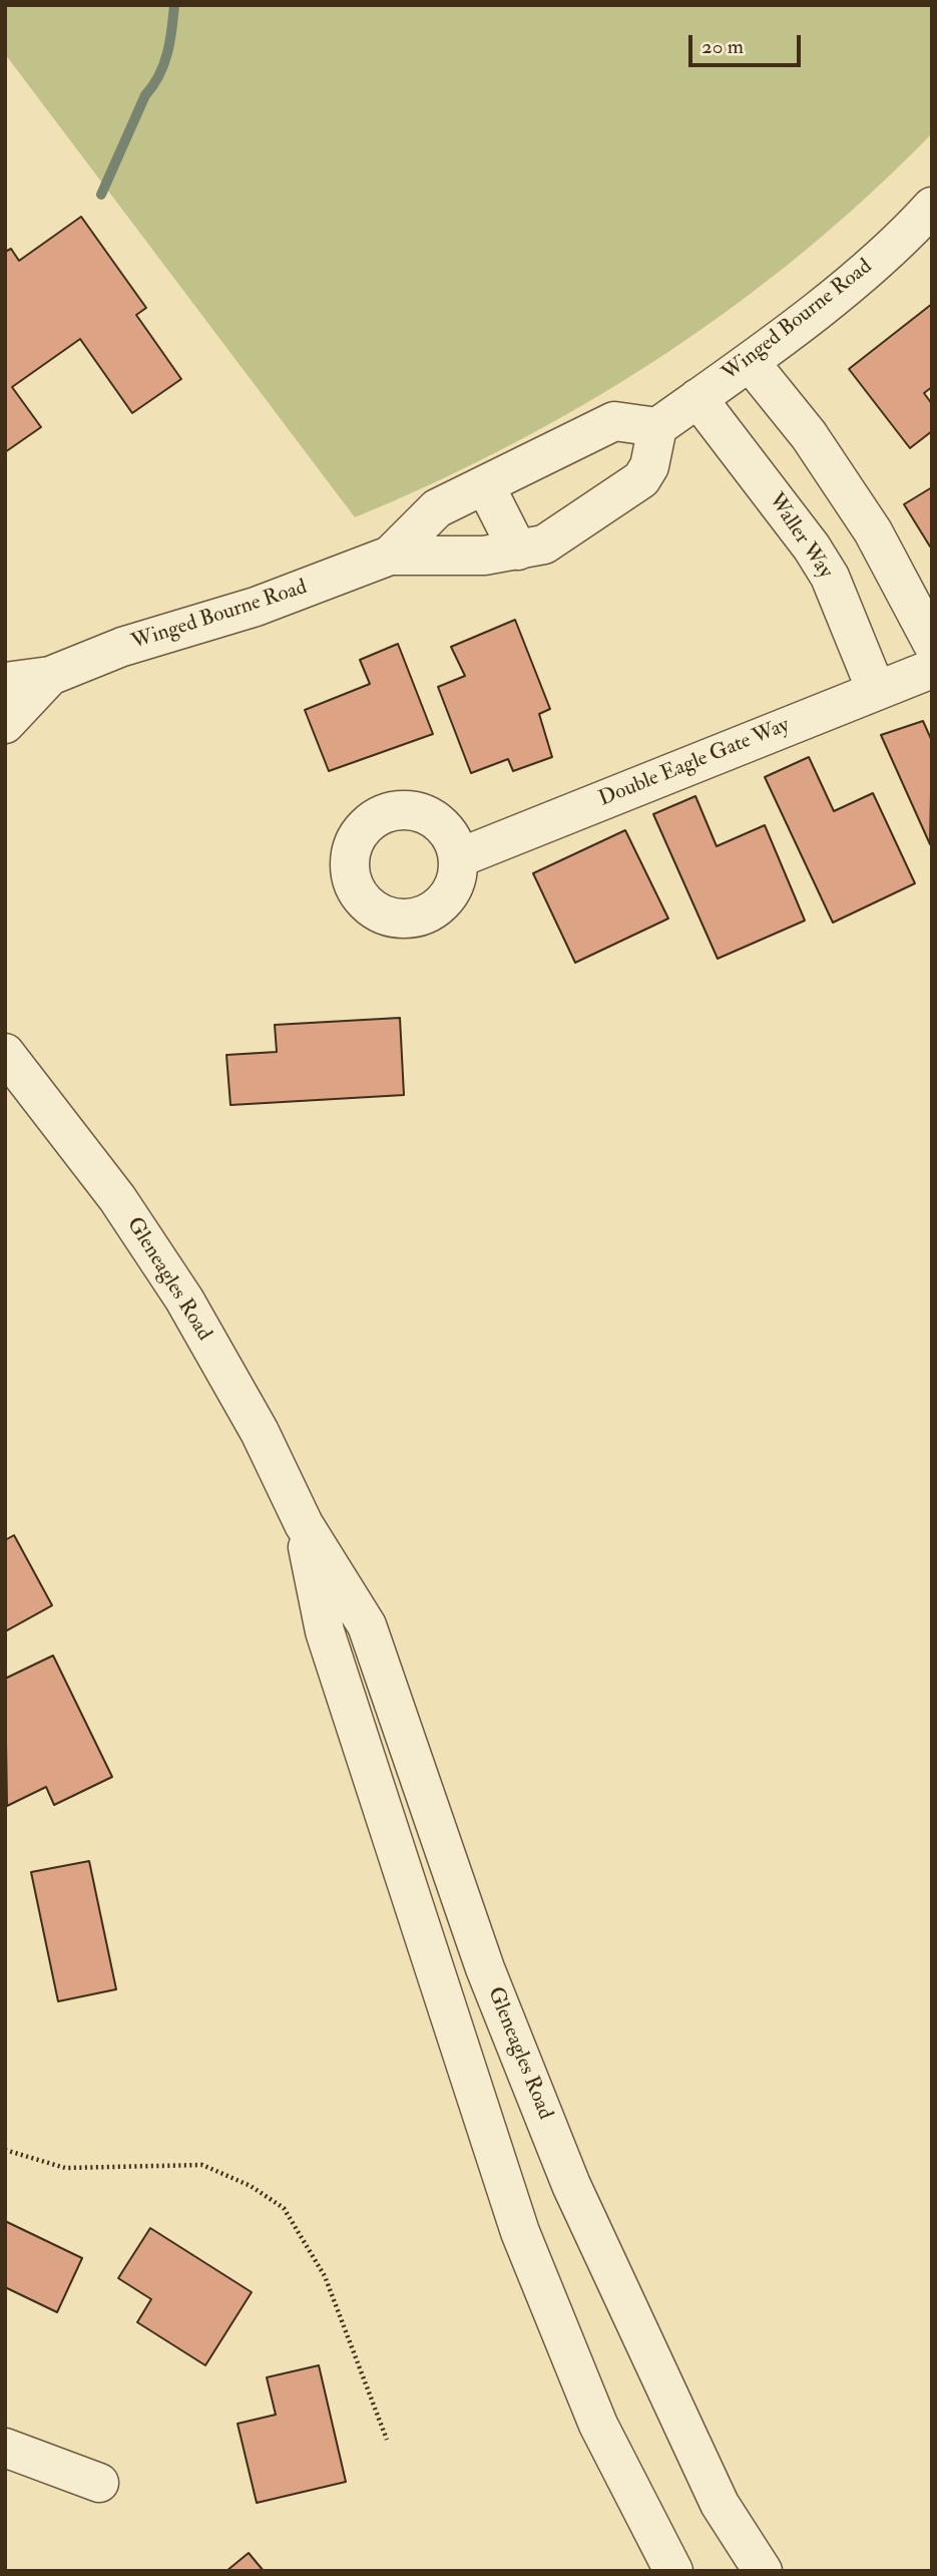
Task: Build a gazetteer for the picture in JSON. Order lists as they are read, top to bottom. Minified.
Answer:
{"streets":{"street":["Winged Bourne Road","Waller Way","Double Eagle Gate Way","Gleneagles Road"]},"crossings":[["Winged Bourne Road","Waller Way"],["Waller Way","Double Eagle Gate Way"]],"scale_bar":"20 m"}
